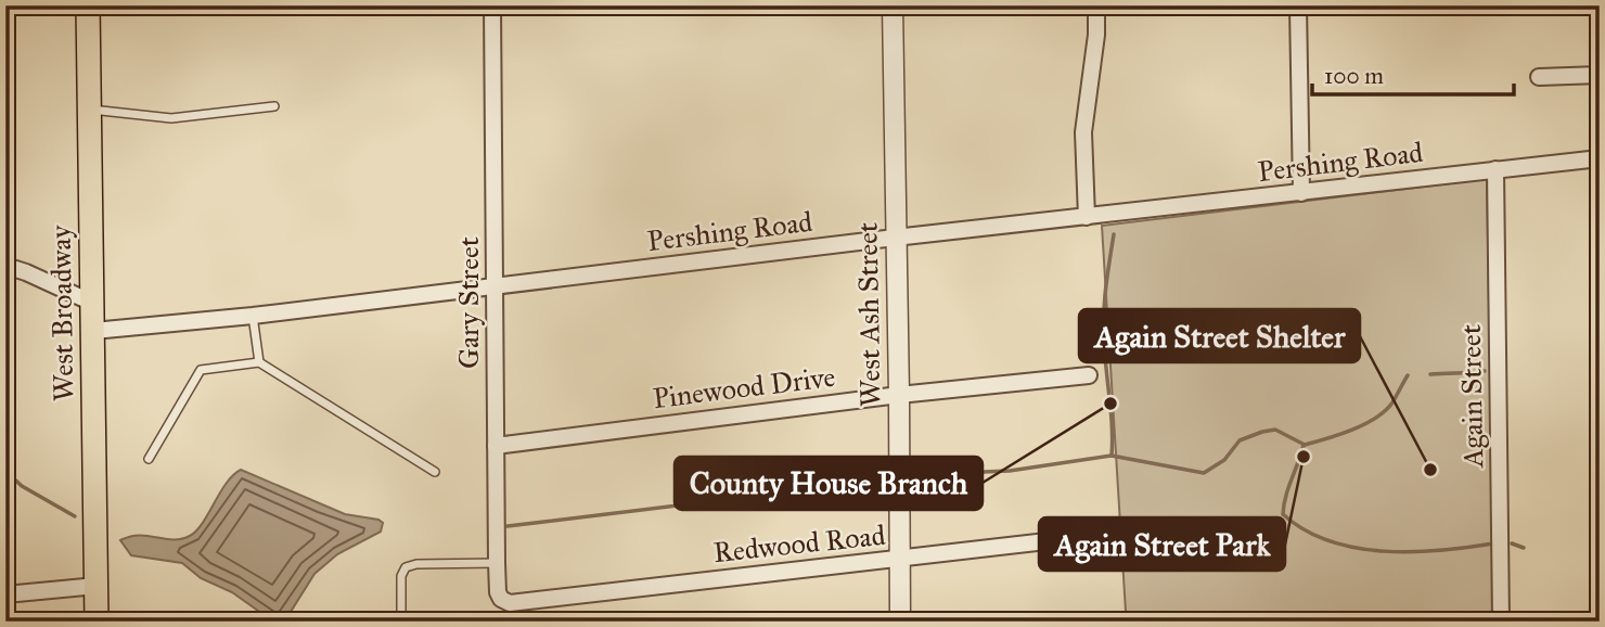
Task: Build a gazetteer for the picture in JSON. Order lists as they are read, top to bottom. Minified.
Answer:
{"streets":{"main road":["West Broadway"],"street":["Pershing Road","Gary Street","West Ash Street","Pinewood Drive","Again Street","Redwood Road"]},"crossings":[["Pershing Road","Gary Street"],["Pershing Road","West Broadway"],["Pershing Road","West Ash Street"],["Pershing Road","Again Street"],["Gary Street","Pinewood Drive"],["Gary Street","Redwood Road"],["West Ash Street","Pinewood Drive"],["West Ash Street","Redwood Road"]],"places":["County House Branch","Again Street Park","Again Street Shelter"],"scale_bar":"100 m"}
